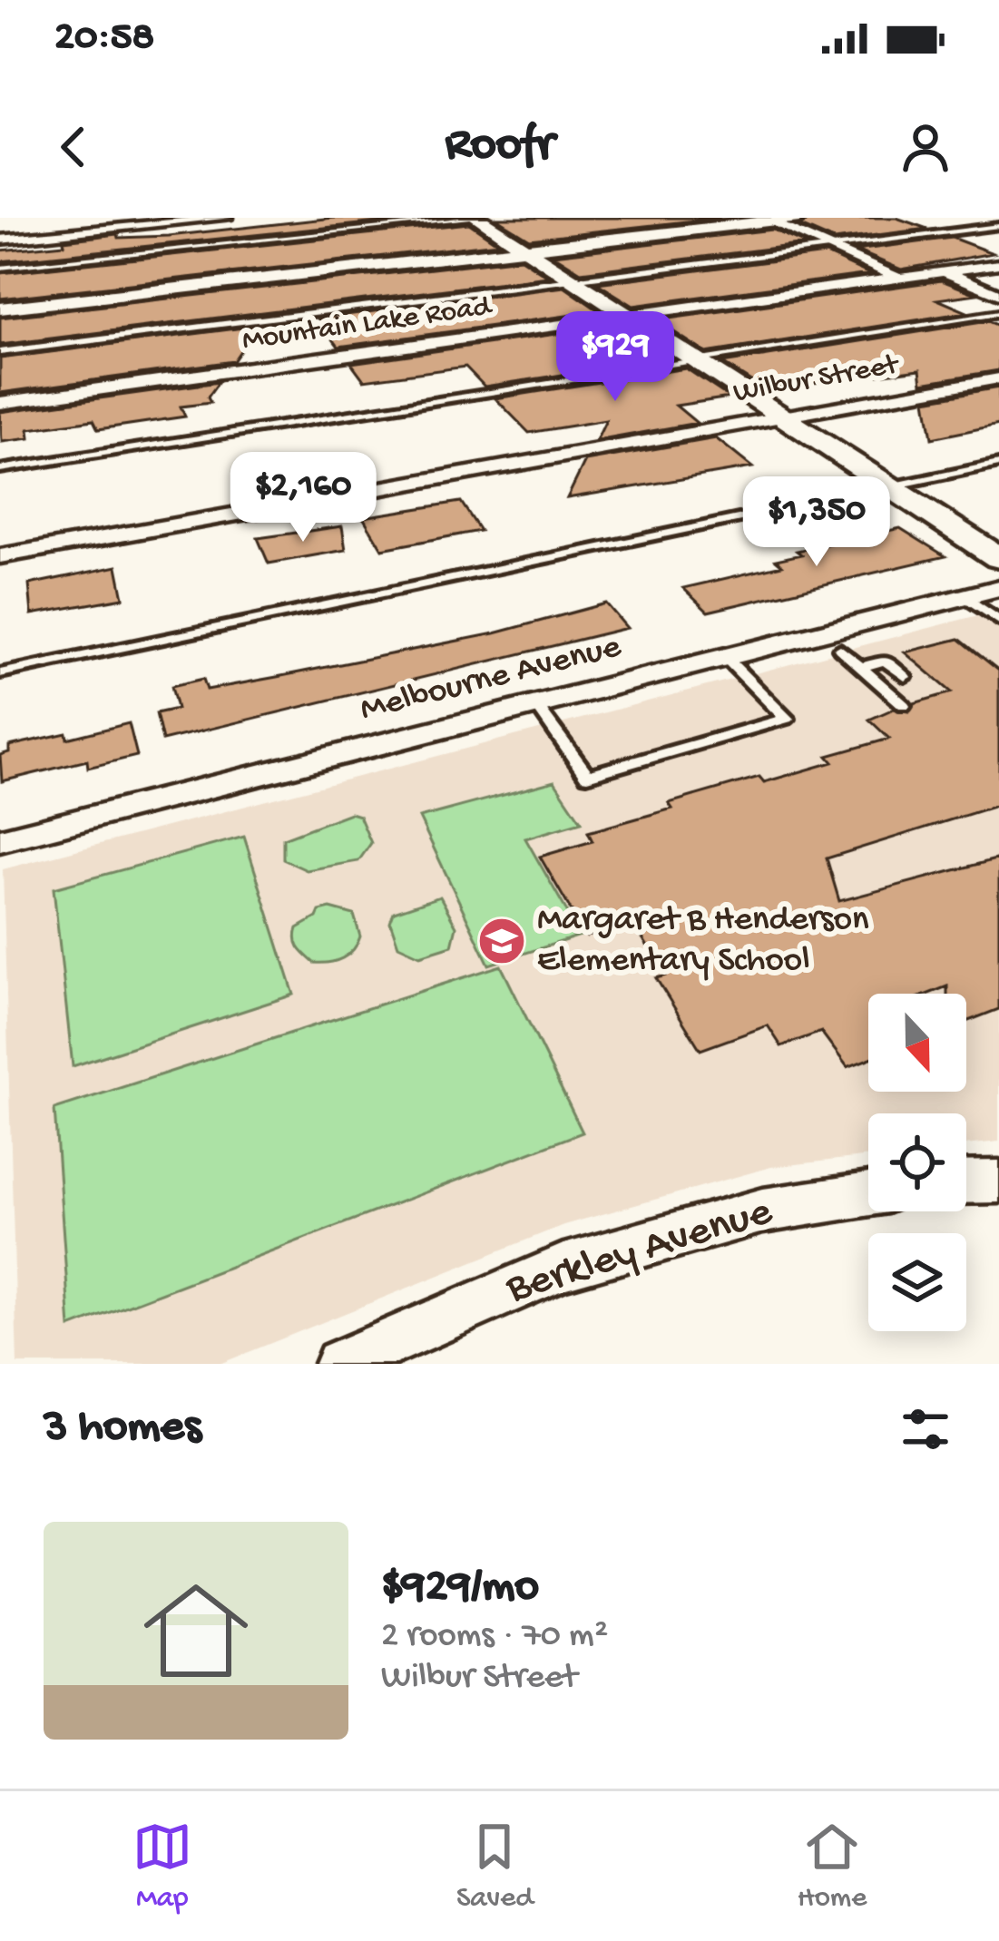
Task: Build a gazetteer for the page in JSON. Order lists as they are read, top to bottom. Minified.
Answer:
{"streets":{"street":["Mountain Lake Road","Wilbur Street","Melbourne Avenue","Berkley Avenue"]},"places":{"school or university":["Margaret B Henderson Elementary School"]},"north":"bottom","page":{"status":"20:58","header":"Roofr","price":["$929","$2,160","$1,350"],"heading":"3 homes","list":[{"name":"$929/mo","note":"2 rooms · 70 m² · Wilbur Street"}],"tabs":["Map","Saved","Home"]}}
